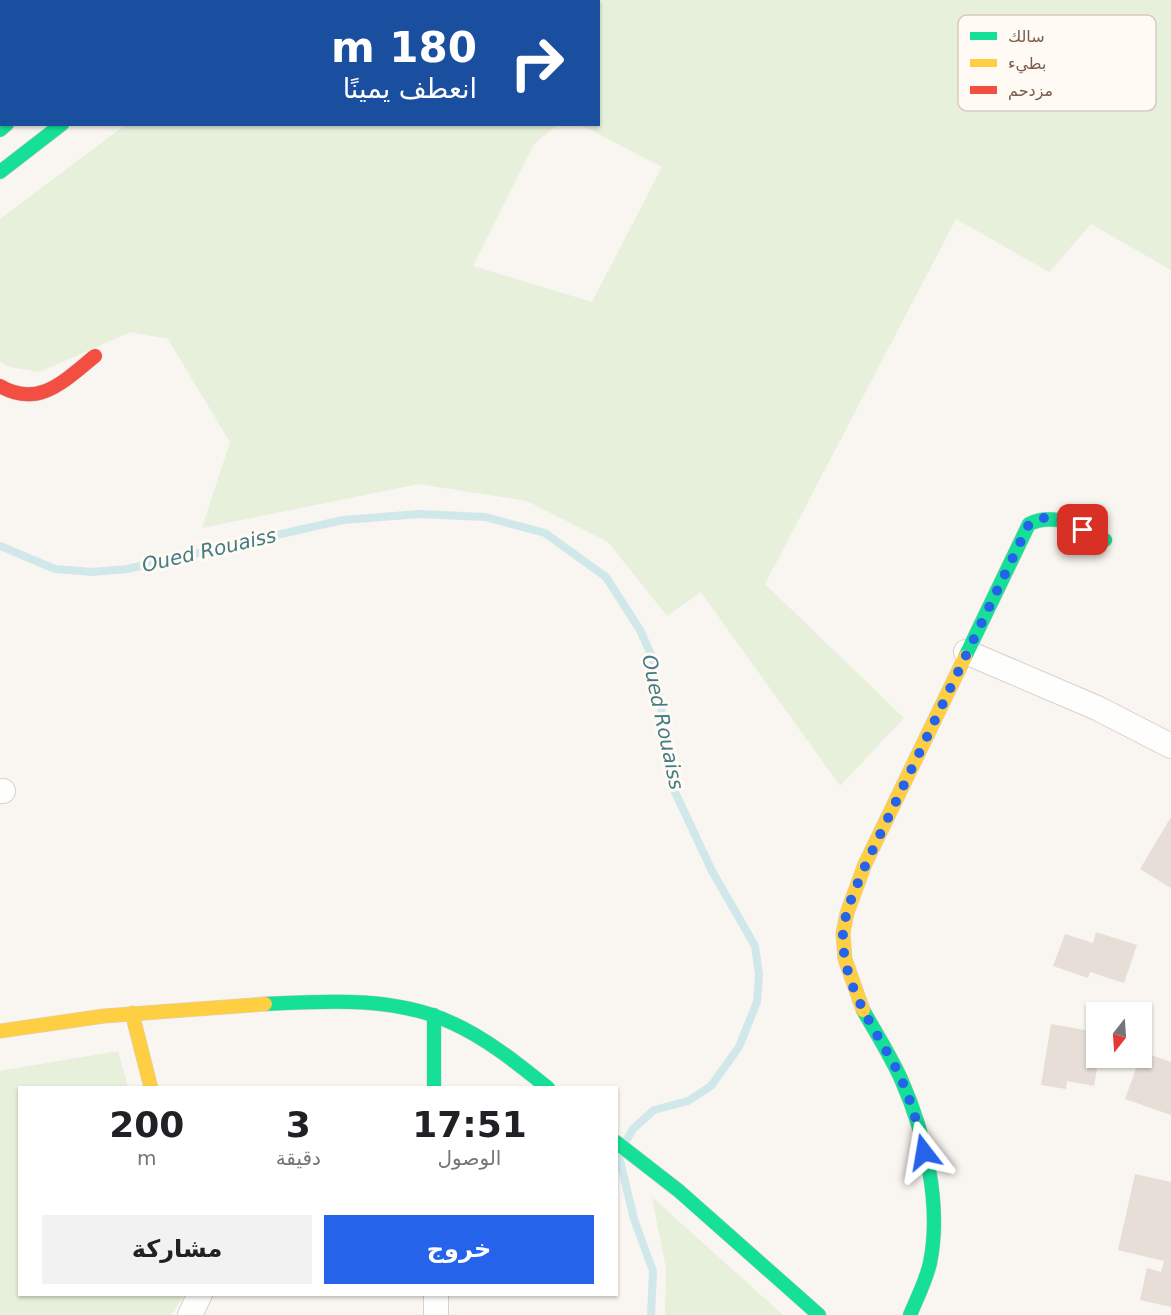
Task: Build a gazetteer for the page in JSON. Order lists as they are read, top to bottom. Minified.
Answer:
{"water":["Oued Rouaiss"],"legend":["سالك","بطيء","مزدحم"],"north":"bottom","page":{"turn":["180 m","انعطف يمينًا"],"eta":["17:51","الوصول","3","دقيقة","200","m"],"buttons":["خروج","مشاركة"]}}
